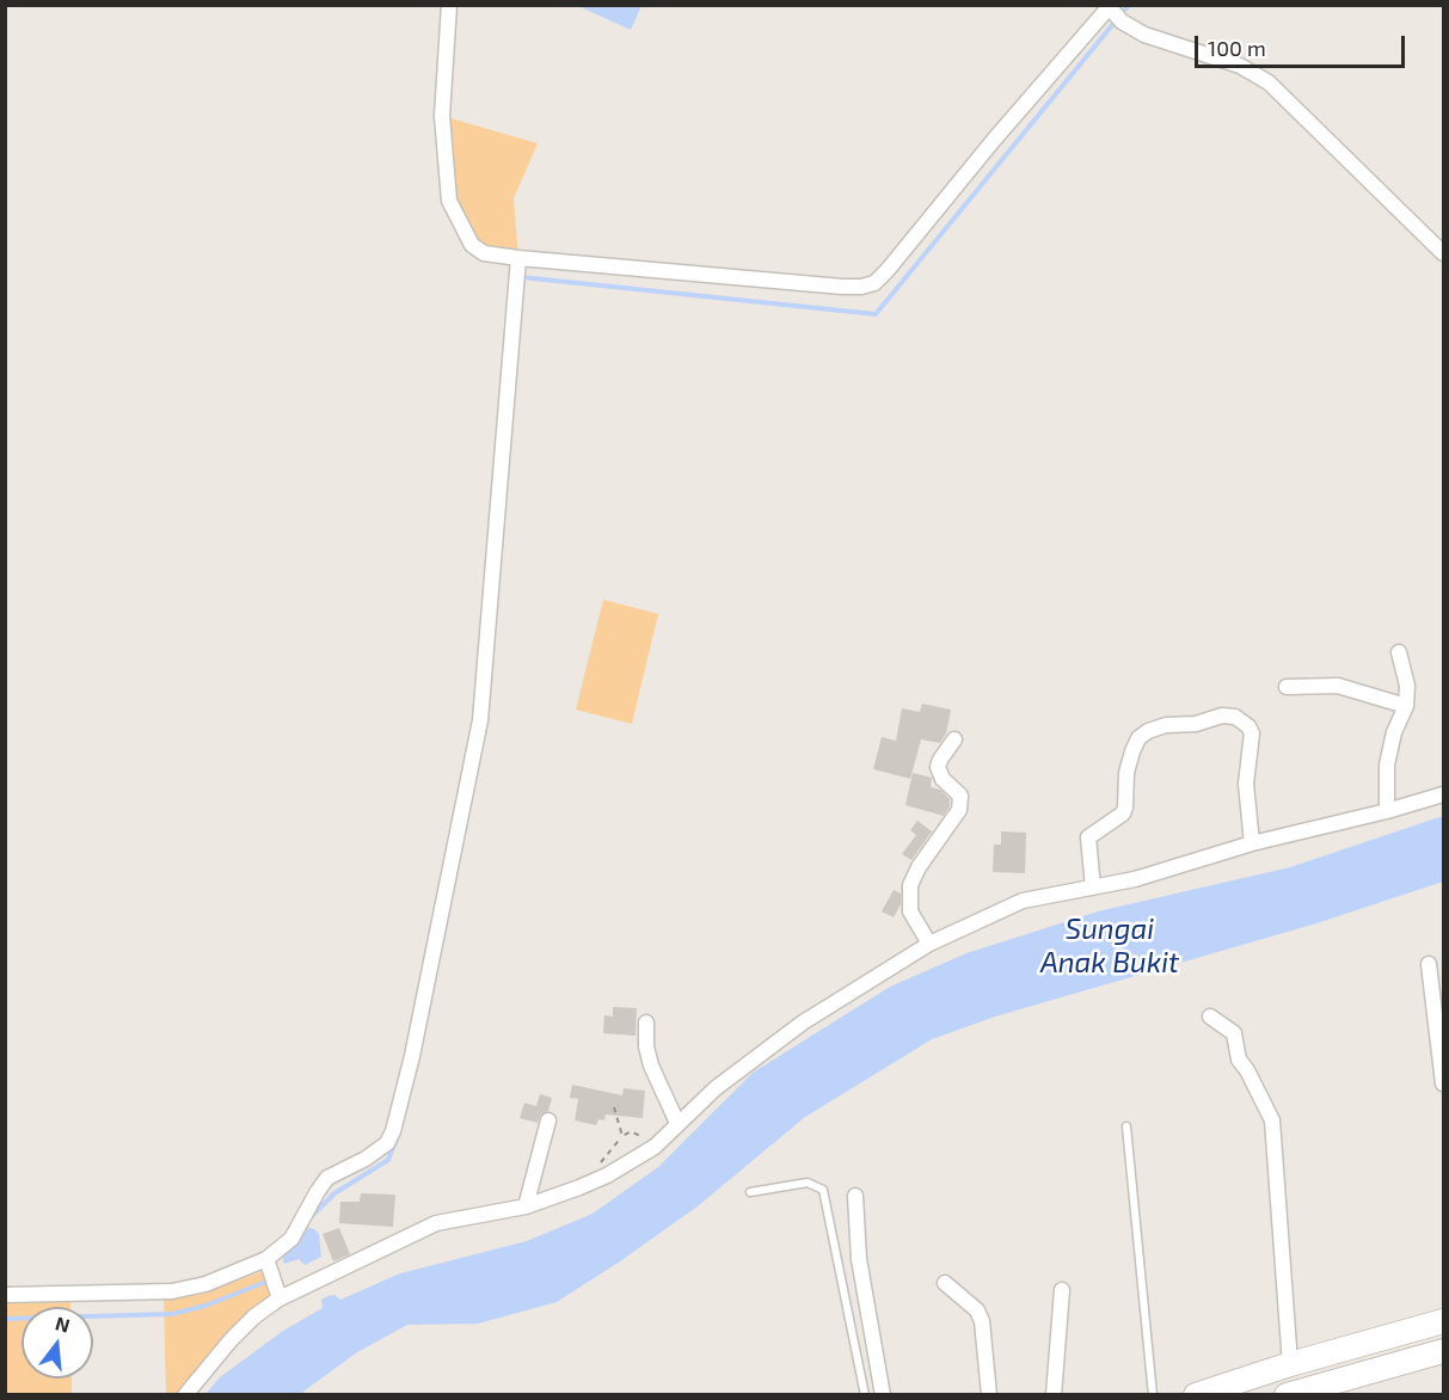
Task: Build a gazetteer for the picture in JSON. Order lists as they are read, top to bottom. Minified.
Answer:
{"water":["Sungai Anak Bukit"],"scale_bar":"100 m","north":"top"}
